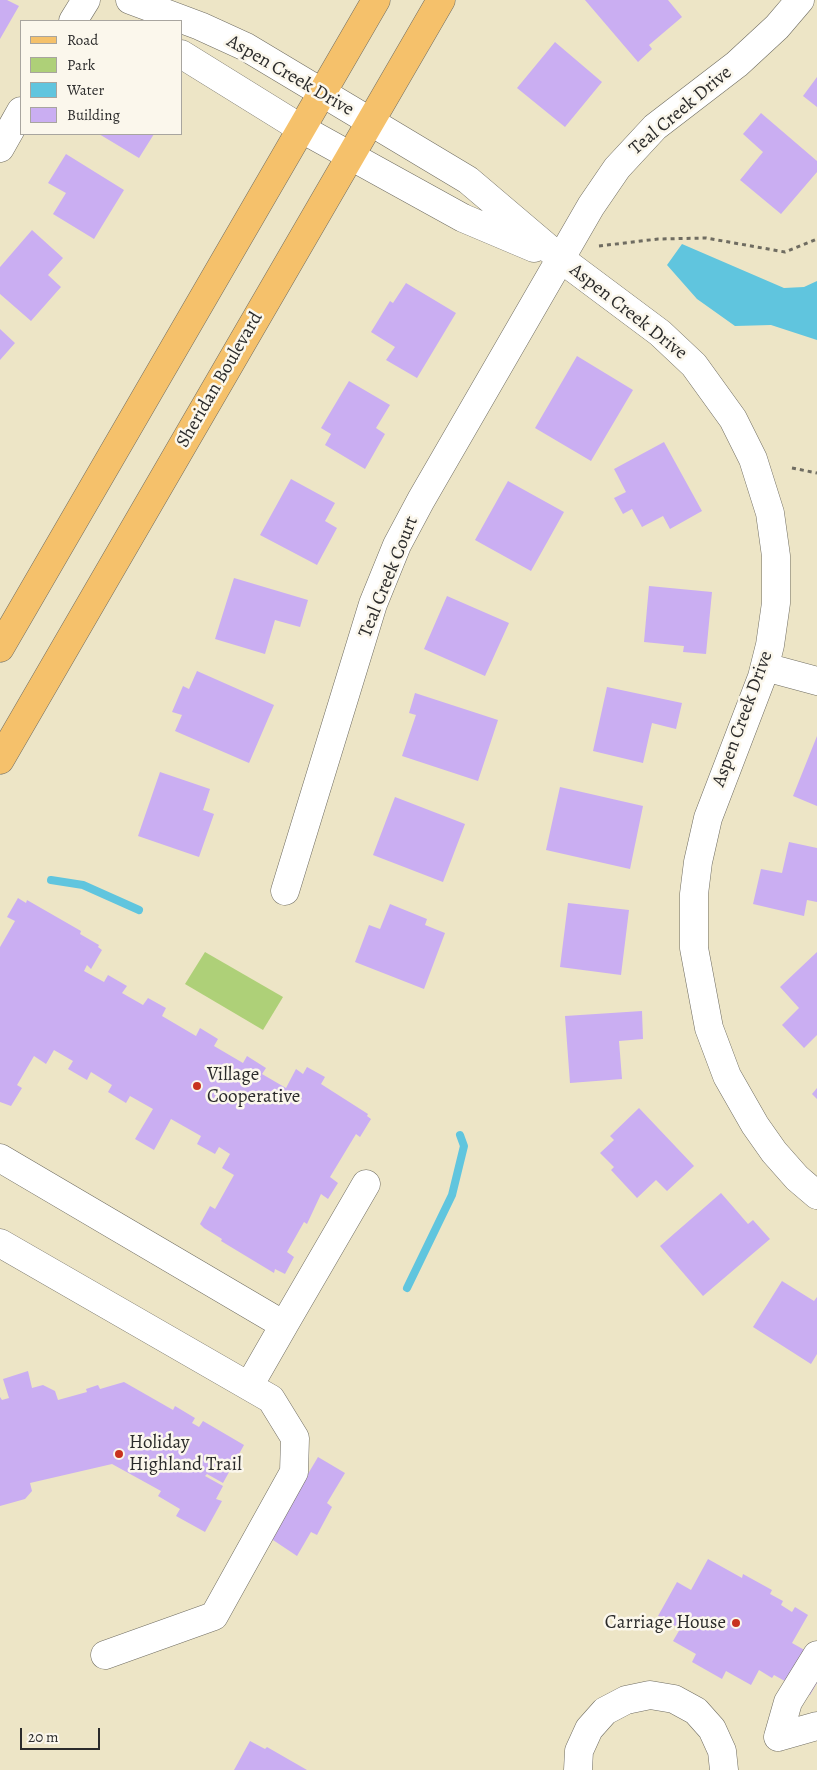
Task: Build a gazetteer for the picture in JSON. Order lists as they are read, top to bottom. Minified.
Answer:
{"streets":{"main road":["Sheridan Boulevard"],"street":["Aspen Creek Drive","Teal Creek Drive","Teal Creek Court"]},"crossings":[["Aspen Creek Drive","Teal Creek Drive"],["Aspen Creek Drive","Sheridan Boulevard"],["Aspen Creek Drive","Teal Creek Court"],["Teal Creek Drive","Teal Creek Court"]],"places":["Village Cooperative","Holiday Highland Trail","Carriage House"],"legend":["Road","Park","Water","Building"],"scale_bar":"20 m"}
